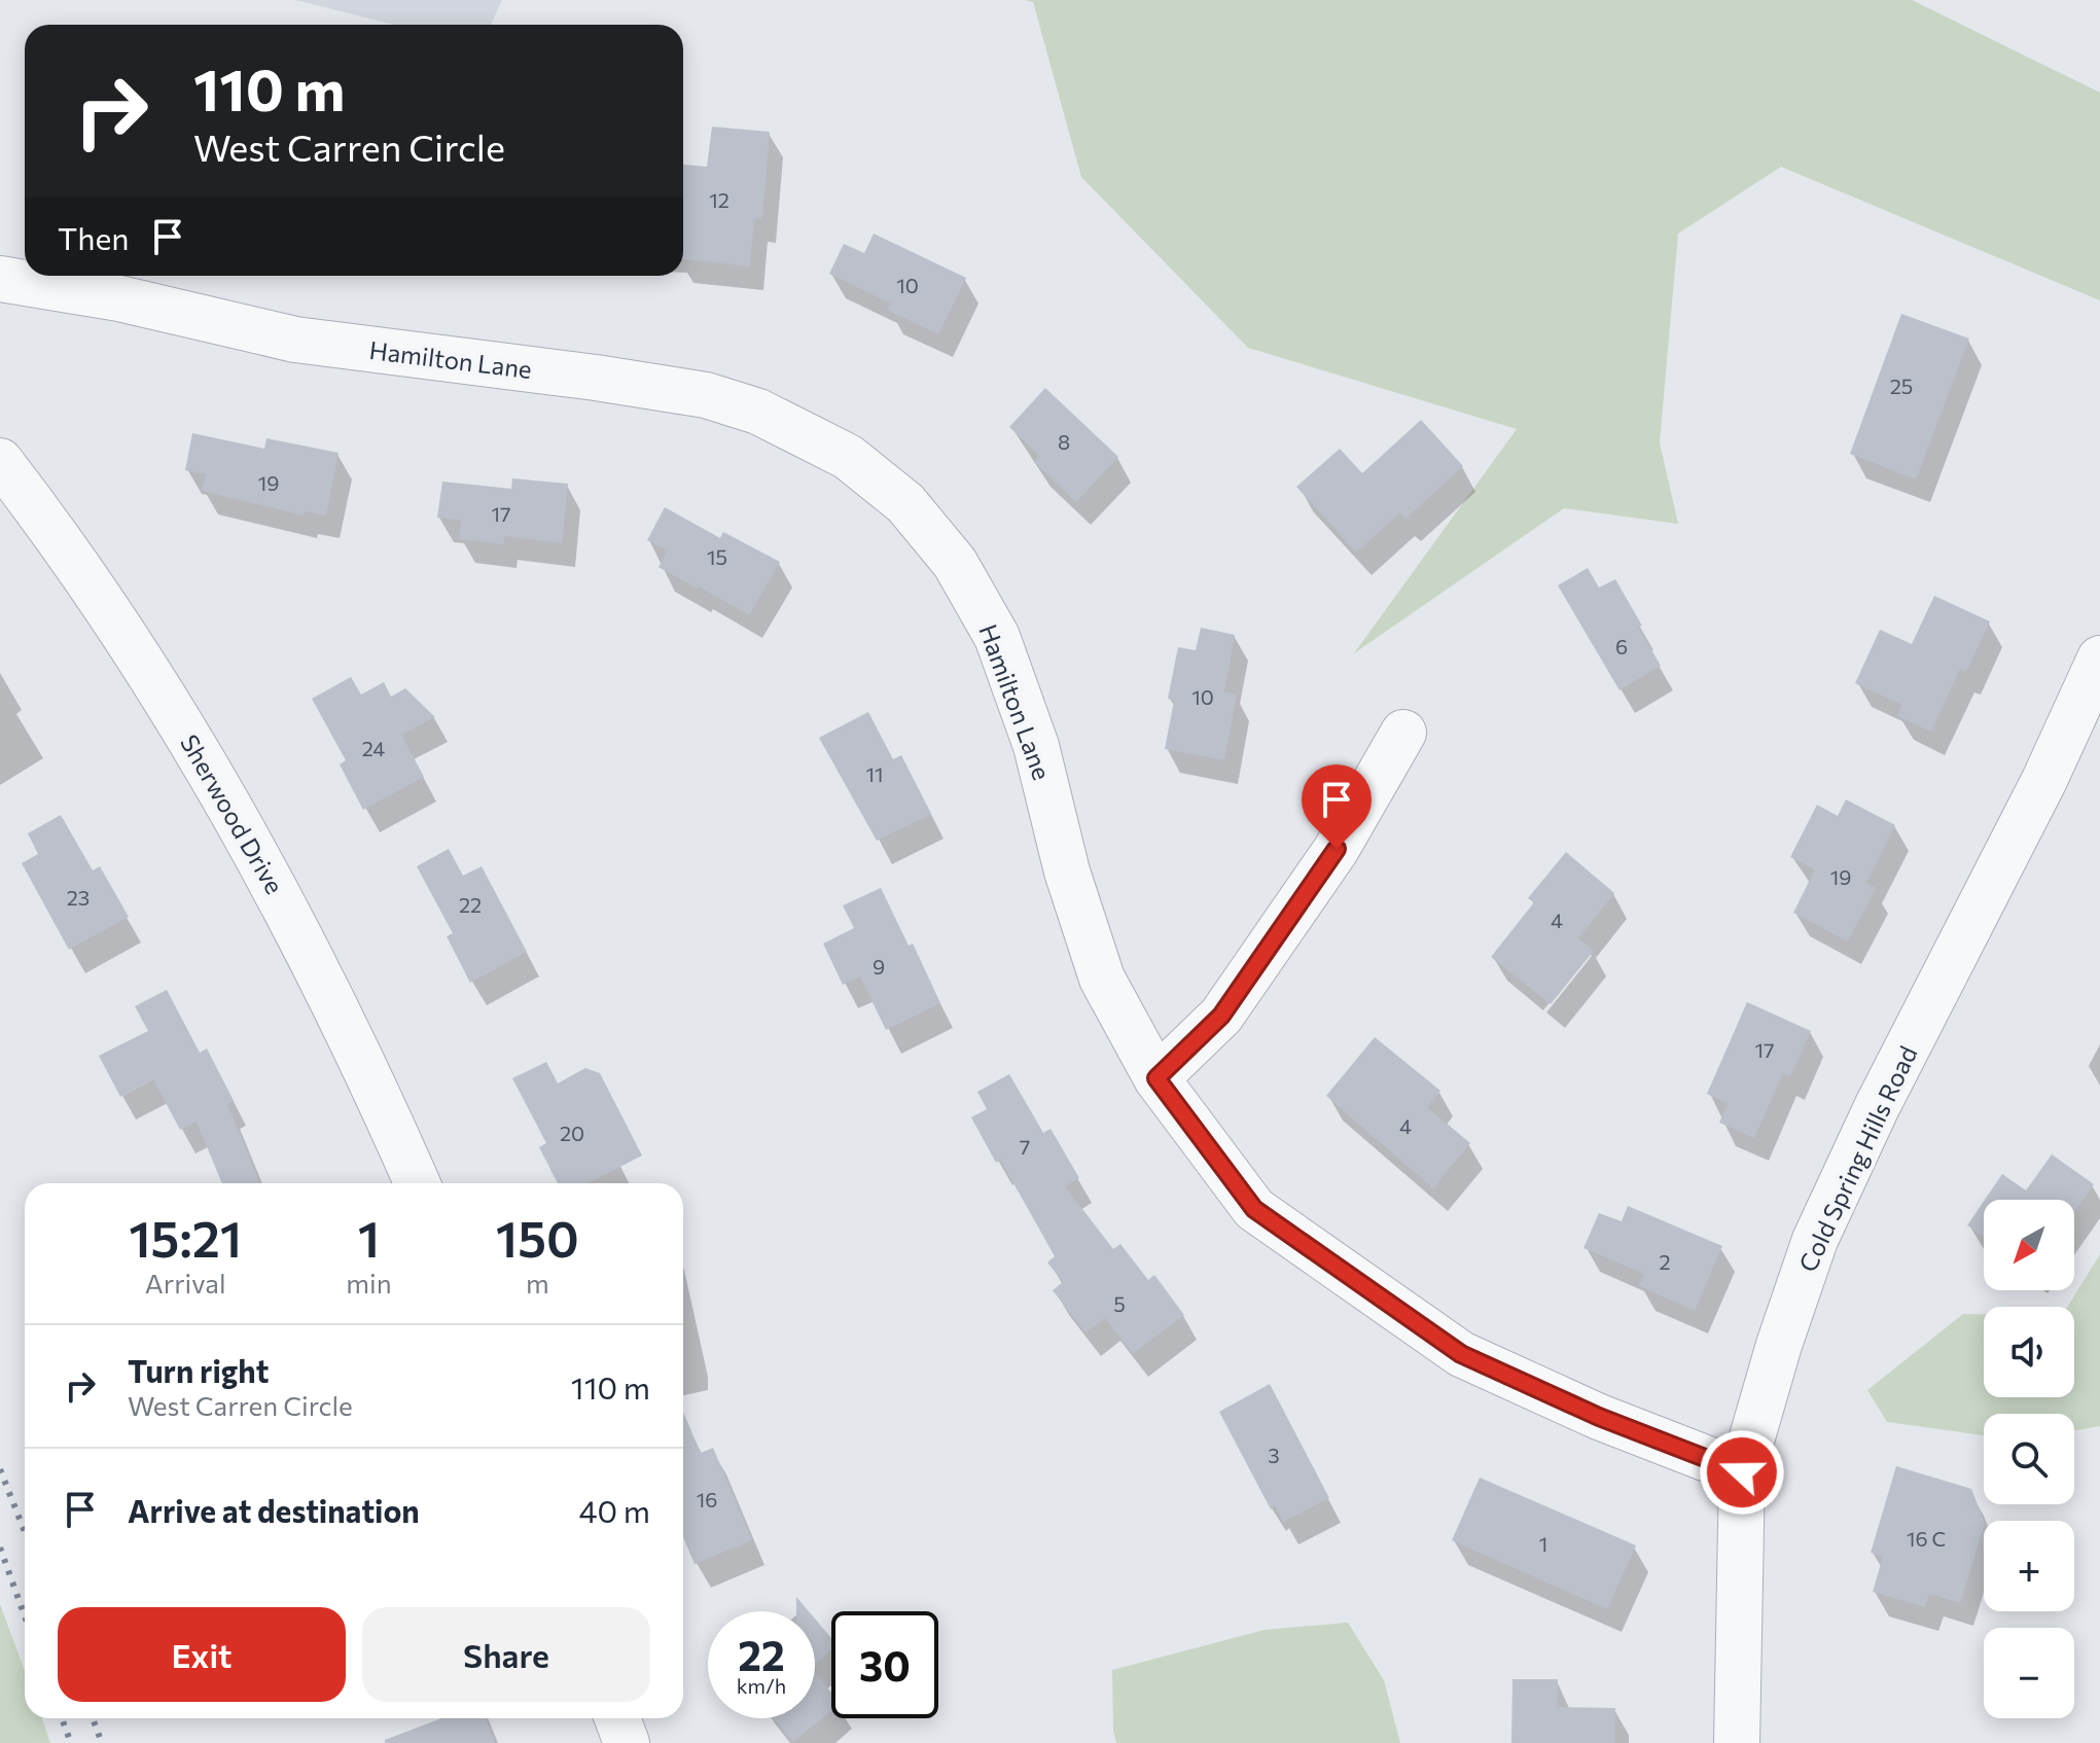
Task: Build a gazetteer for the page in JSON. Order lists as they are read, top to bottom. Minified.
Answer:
{"streets":{"street":["Hamilton Lane","Sherwood Drive","Cold Spring Hills Road"]},"crossings":[["Hamilton Lane","Cold Spring Hills Road"]],"house_numbers":["12","10","25","8","19","17","15","6","10","24","11","19","23","22","4","9","17","4","20","7","2","5","3","16","16 C","1"],"north":"bottom left","page":{"turn":["110 m","West Carren Circle"],"then":"Then","eta":["15:21","Arrival","1","min","150","m"],"map_buttons":["+","−"],"list":[{"name":"Turn right","note":"West Carren Circle","value":"110 m"},{"name":"Arrive at destination","value":"40 m"}],"buttons":["Exit","Share"],"speed":"22 km/h","limit":"30"}}
